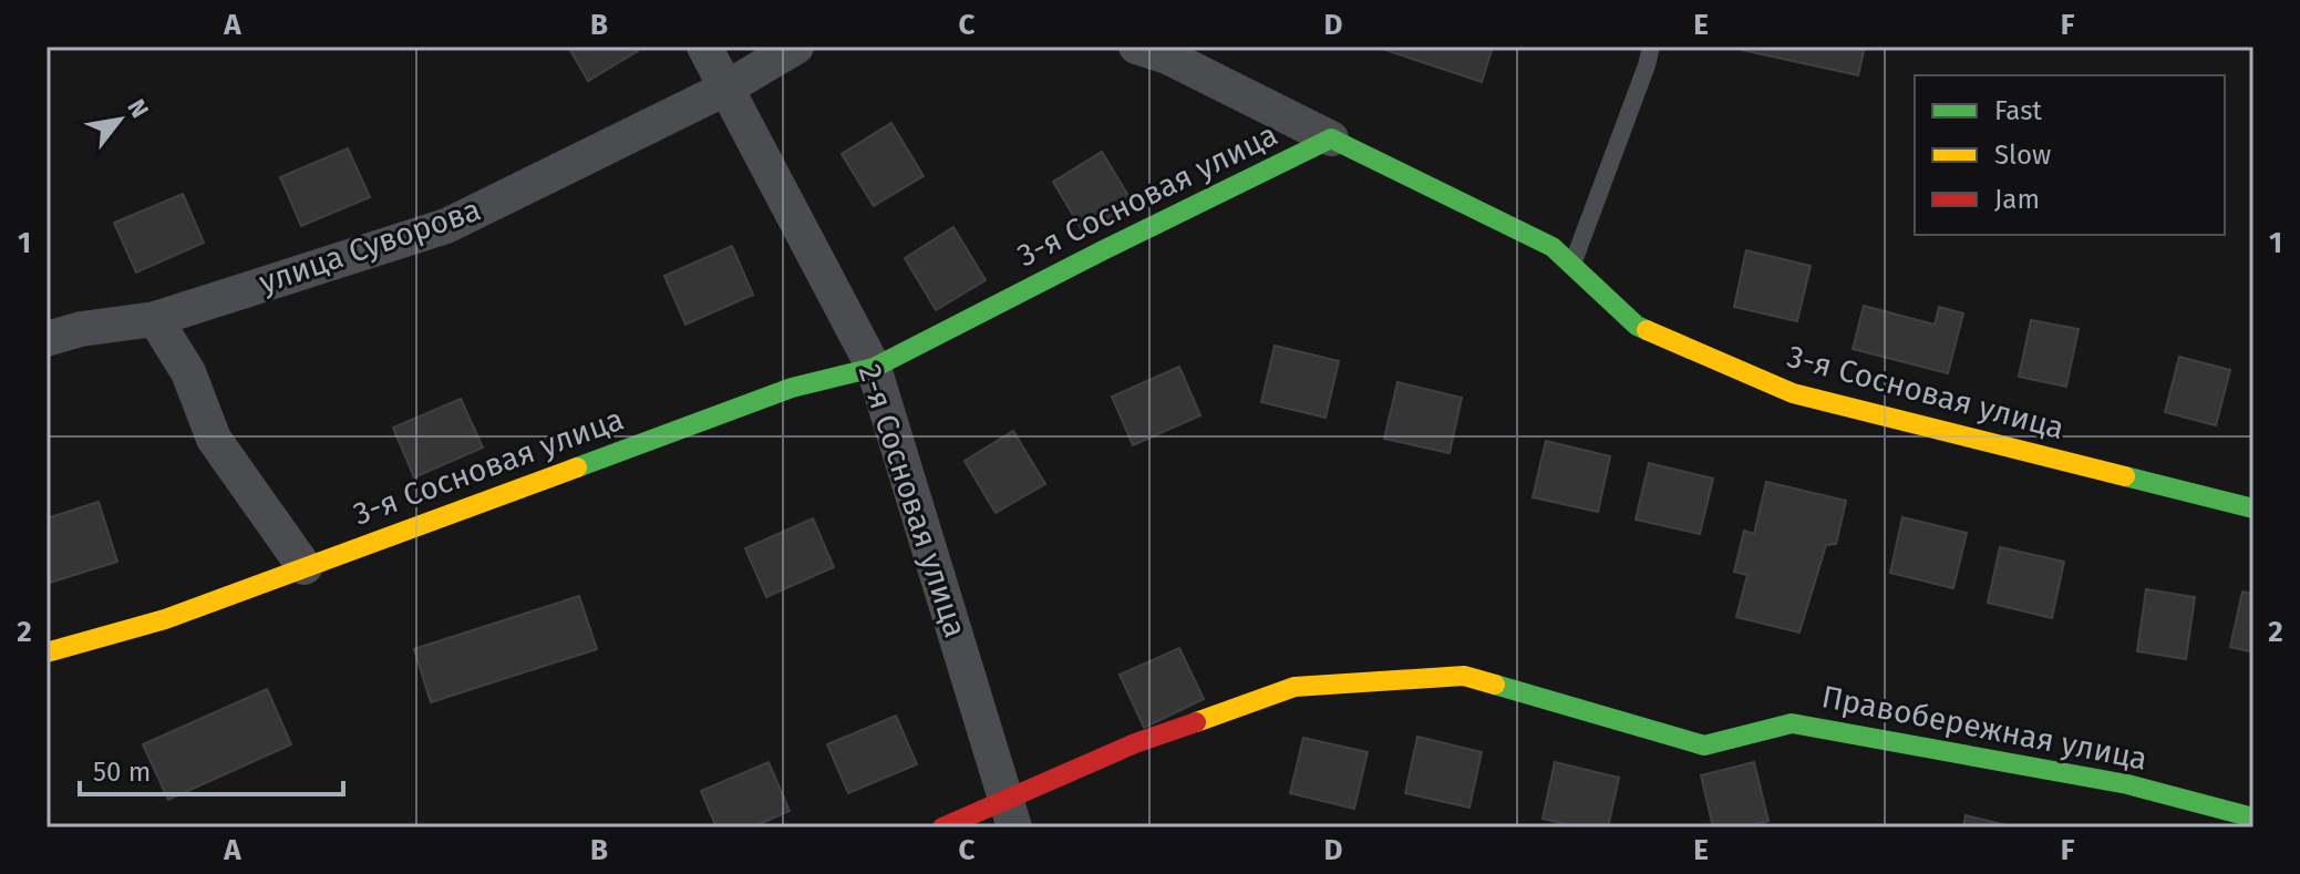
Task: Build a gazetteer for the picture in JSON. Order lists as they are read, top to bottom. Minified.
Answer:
{"streets":{"street":["3-я Сосновая улица","улица Суворова","2-я Сосновая улица","Правобережная улица"]},"crossings":[["3-я Сосновая улица","2-я Сосновая улица"],["улица Суворова","2-я Сосновая улица"],["2-я Сосновая улица","Правобережная улица"]],"legend":["Fast","Slow","Jam"],"scale_bar":"50 m","north":"top right","grid":{"columns":["A","B","C","D","E","F"],"rows":["1","2"]}}
